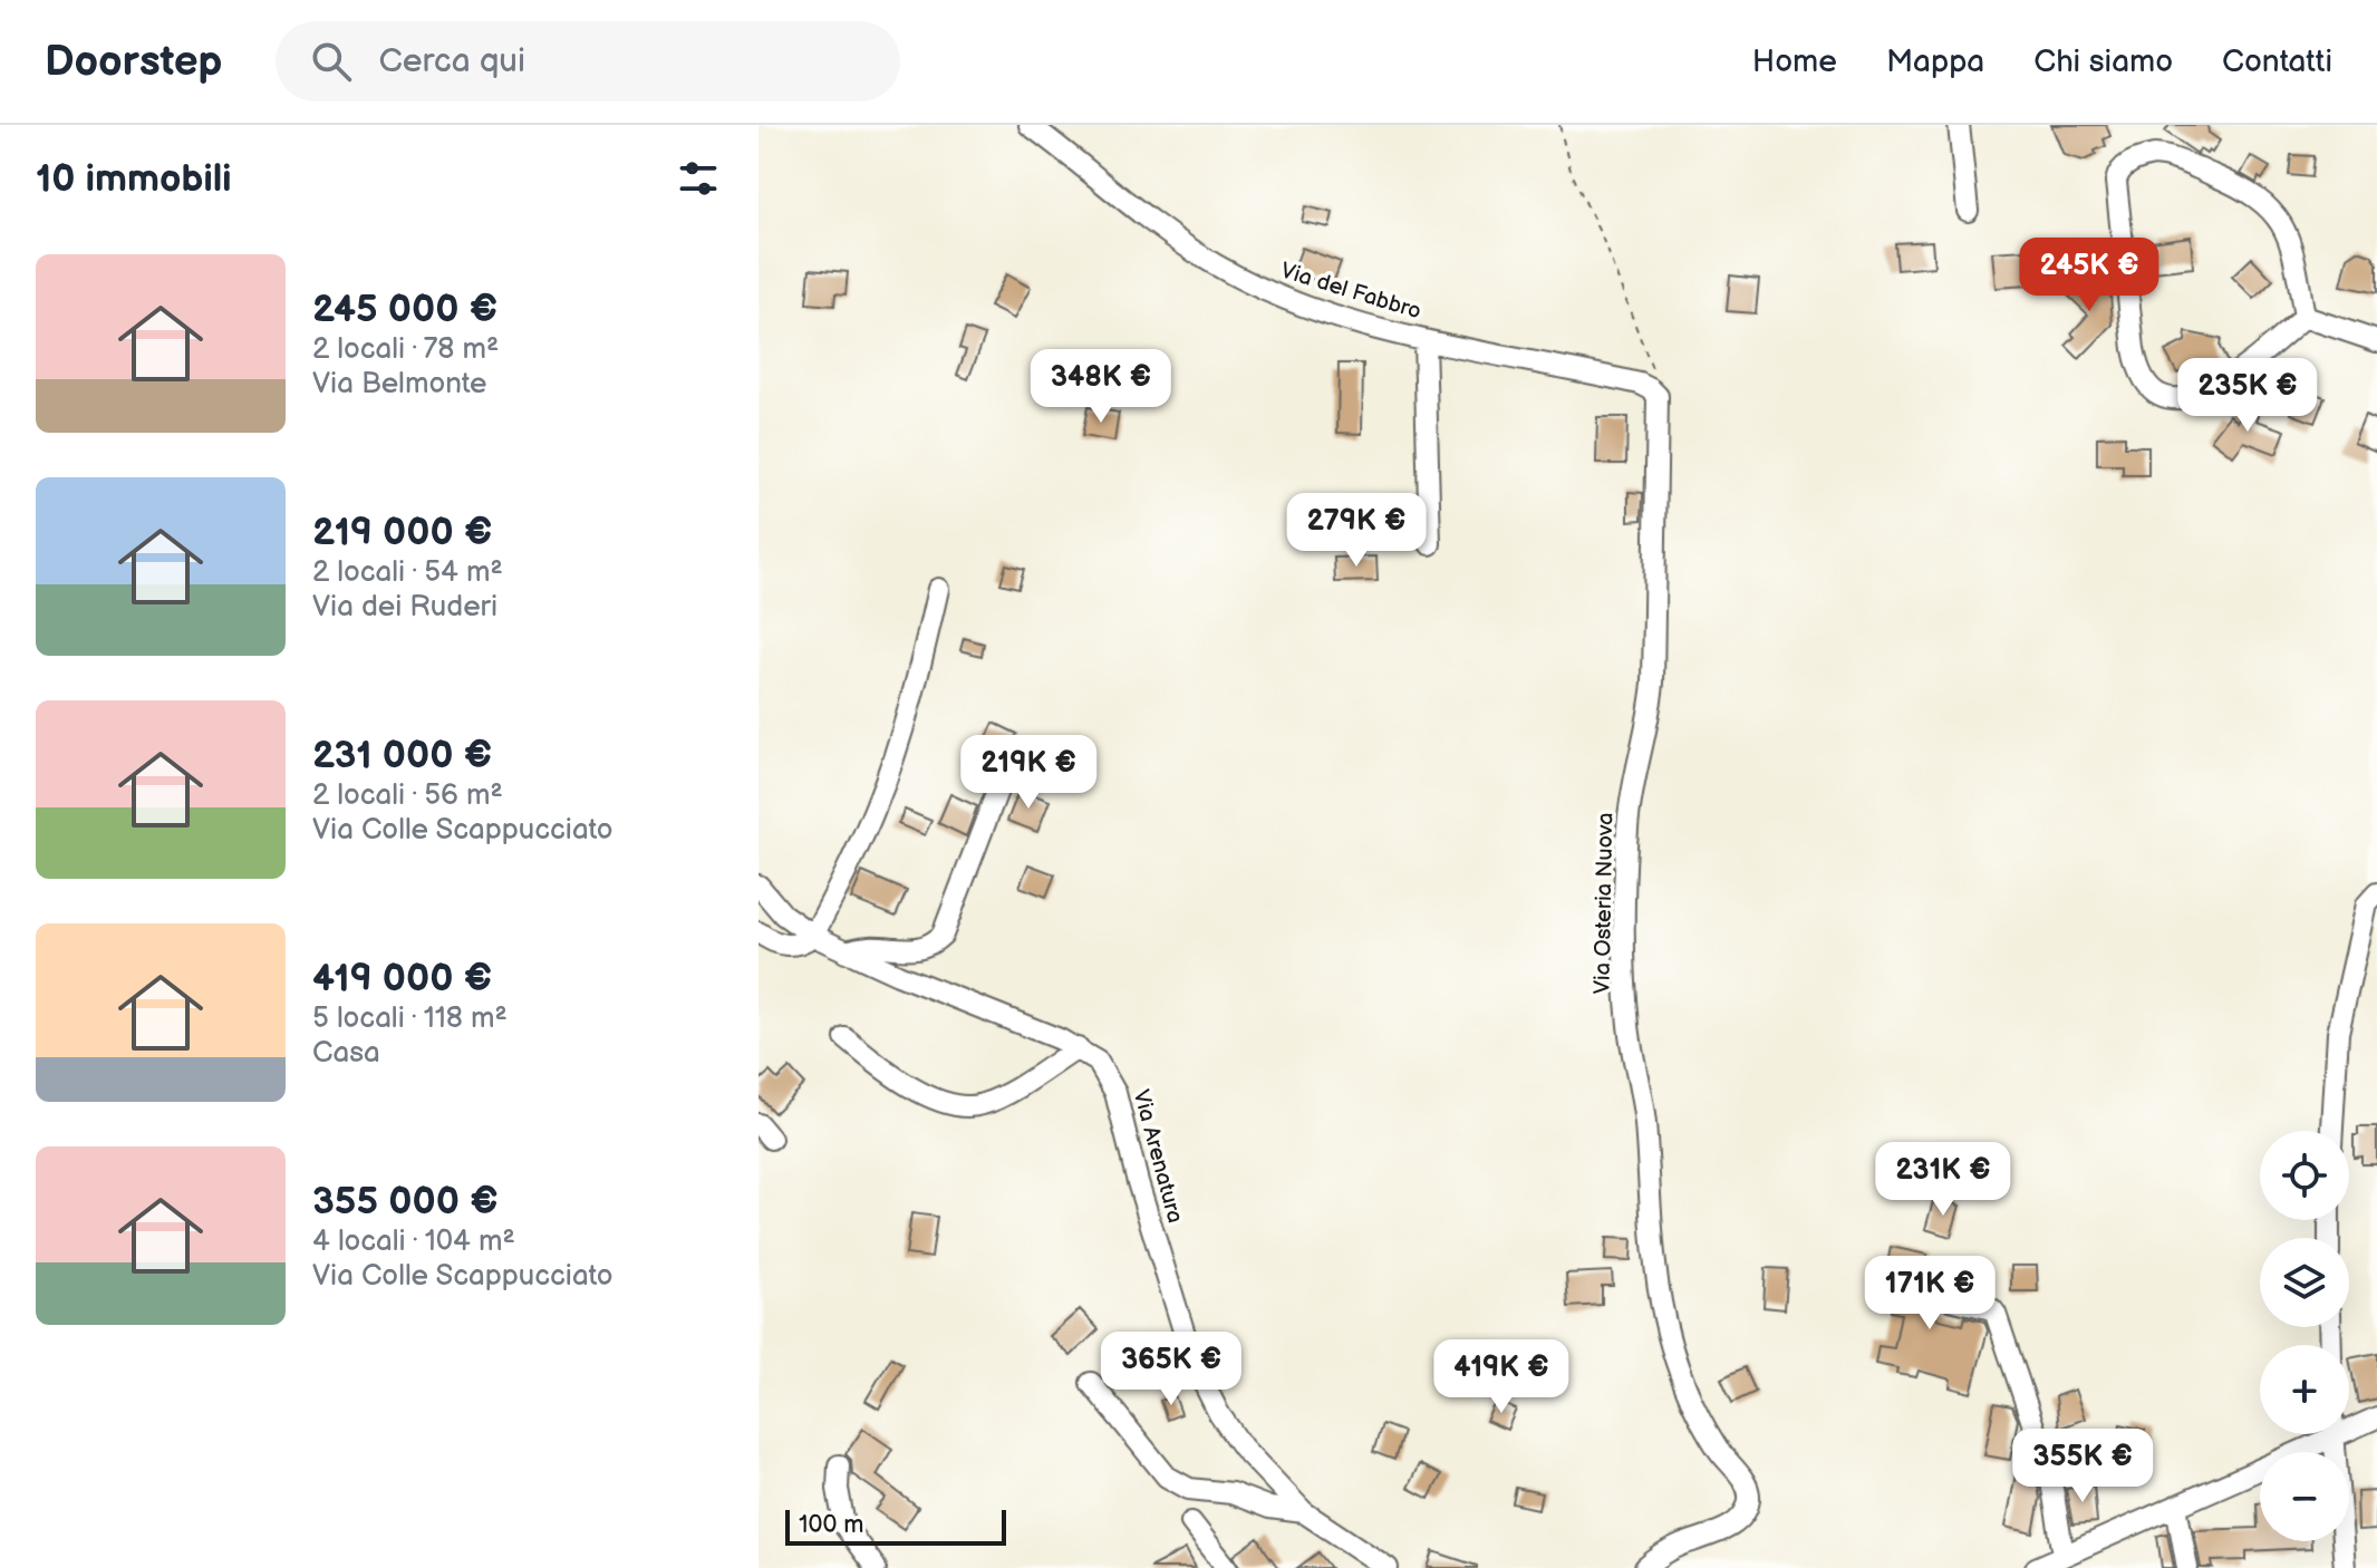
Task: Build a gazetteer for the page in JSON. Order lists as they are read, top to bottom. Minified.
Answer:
{"streets":{"street":["Via del Fabbro","Via Osteria Nuova","Via Arenatura"]},"crossings":[["Via del Fabbro","Via Osteria Nuova"]],"scale_bar":"100 m","page":{"header":"Doorstep","search":"Cerca qui","nav":["Home","Mappa","Chi siamo","Contatti"],"heading":"10 immobili","list":[{"name":"245 000 €","note":"2 locali · 78 m² · Via Belmonte"},{"name":"219 000 €","note":"2 locali · 54 m² · Via dei Ruderi"},{"name":"231 000 €","note":"2 locali · 56 m² · Via Colle Scappucciato"},{"name":"419 000 €","note":"5 locali · 118 m² · Casa"},{"name":"355 000 €","note":"4 locali · 104 m² · Via Colle Scappucciato"}],"price":["245K €","348K €","235K €","279K €","219K €","231K €","171K €","365K €","419K €","355K €"],"map_buttons":["+","−"],"scale":"100 m"}}
